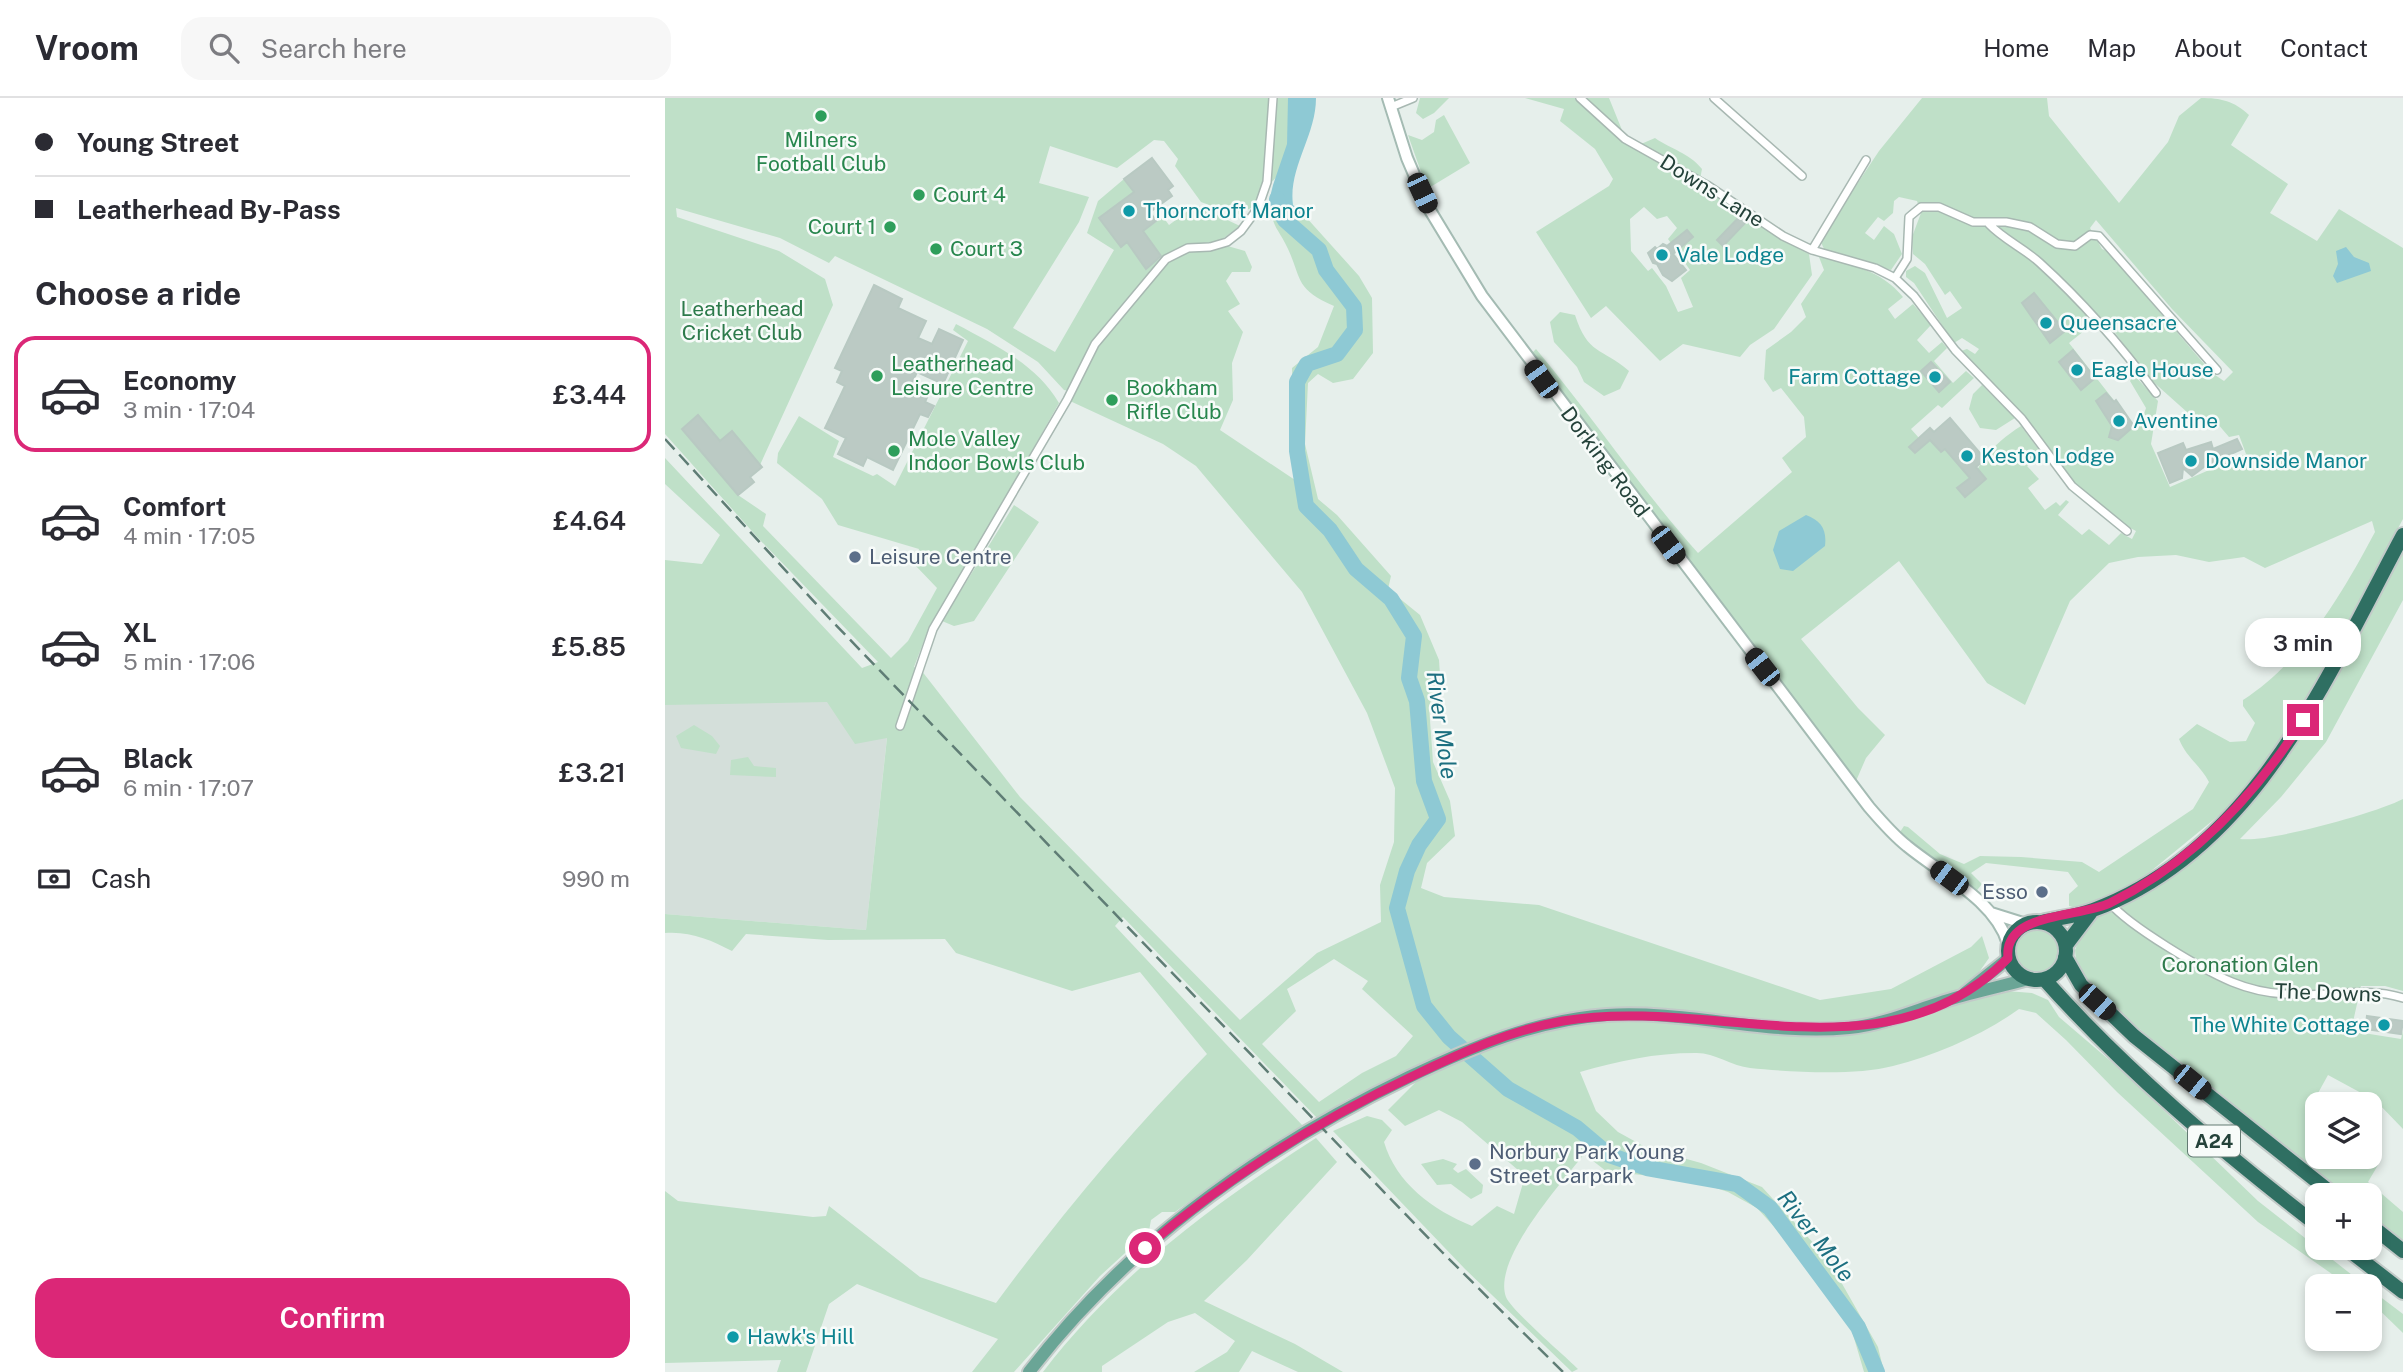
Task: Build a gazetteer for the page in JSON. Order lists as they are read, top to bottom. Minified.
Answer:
{"streets":{"highway":["A24"],"main road":["Dorking Road"],"street":["Downs Lane","The Downs"]},"crossings":[["Dorking Road","A24"]],"water":["River Mole"],"parks":["Leatherhead Cricket Club","Coronation Glen"],"places":["Milners Football Club","Court 4","Thorncroft Manor","Court 1","Court 3","Vale Lodge","Queensacre","Eagle House","Leatherhead Leisure Centre","Farm Cottage","Bookham Rifle Club","Aventine","Mole Valley Indoor Bowls Club","Keston Lodge","Downside Manor","Leisure Centre","Esso","The White Cottage","Norbury Park Young Street Carpark","Hawk's Hill"],"page":{"header":"Vroom","search":"Search here","nav":["Home","Map","About","Contact"],"banner":["Young Street","Leatherhead By-Pass"],"heading":"Choose a ride","list":[{"name":"Economy","note":"3 min · 17:04","value":"£3.44"},{"name":"Comfort","note":"4 min · 17:05","value":"£4.64"},{"name":"XL","note":"5 min · 17:06","value":"£5.85"},{"name":"Black","note":"6 min · 17:07","value":"£3.21"}],"bubble":"3 min","pay":["Cash","990 m"],"map_buttons":["+","−"],"buttons":"Confirm"}}
